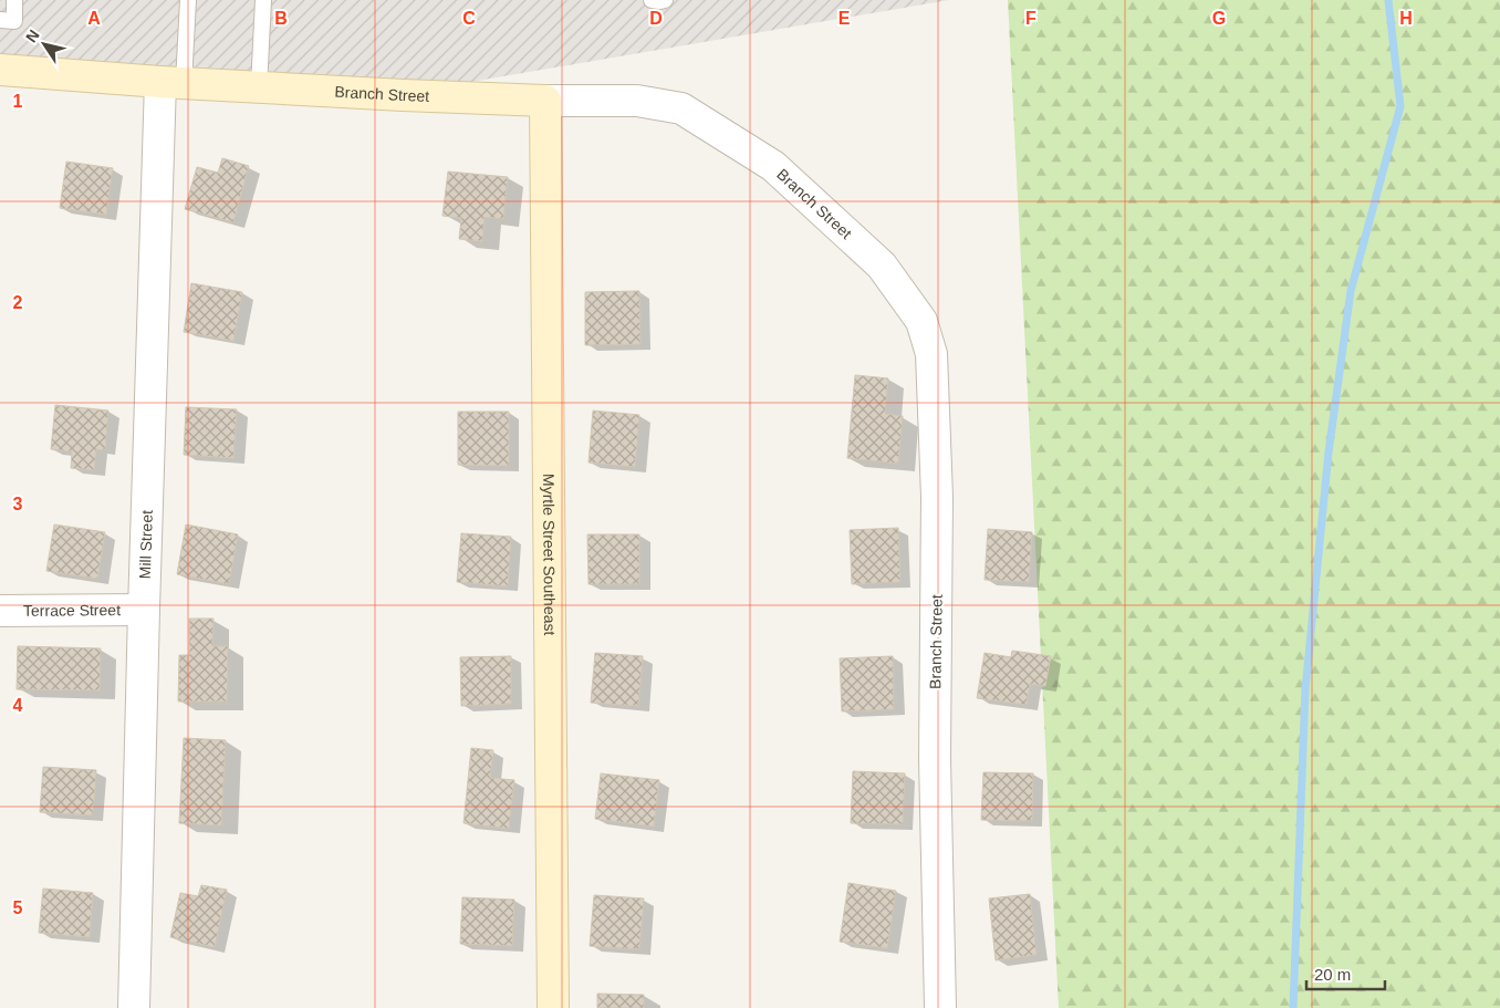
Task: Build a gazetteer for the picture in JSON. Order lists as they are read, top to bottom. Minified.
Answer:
{"streets":{"street":["Branch Street","Mill Street","Myrtle Street Southeast","Terrace Street"]},"crossings":[["Branch Street","Mill Street"],["Branch Street","Myrtle Street Southeast"],["Mill Street","Terrace Street"]],"scale_bar":"20 m","north":"top left","grid":{"columns":["A","B","C","D","E","F","G","H"],"rows":["1","2","3","4","5"]}}
